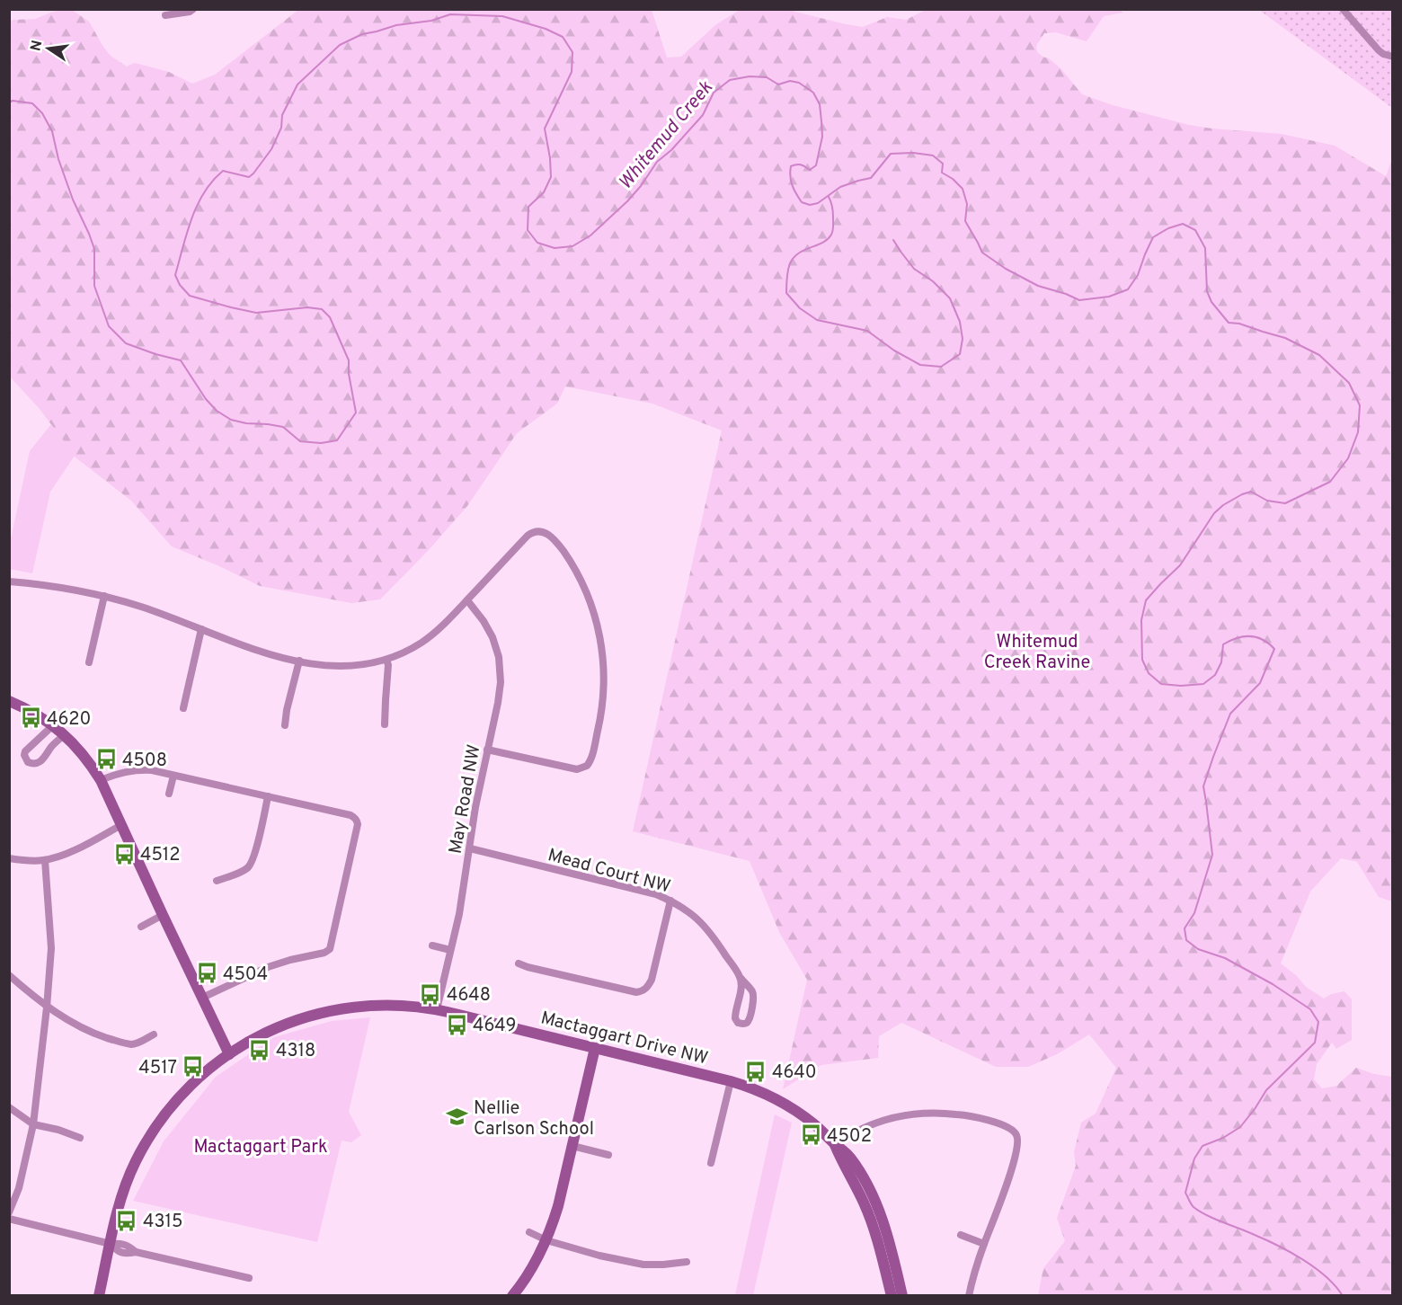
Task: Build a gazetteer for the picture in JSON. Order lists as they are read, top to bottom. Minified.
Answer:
{"streets":{"street":["May Road NW","Mead Court NW","Mactaggart Drive NW"]},"crossings":[["May Road NW","Mead Court NW"],["May Road NW","Mactaggart Drive NW"]],"water":["Whitemud Creek"],"parks":["Whitemud Creek Ravine","Mactaggart Park"],"places":{"bus stop":["4620","4508","4512","4504","4648","4649","4318","4517","4640","4502","4315"],"school or university":["Nellie Carlson School"]},"north":"left"}
